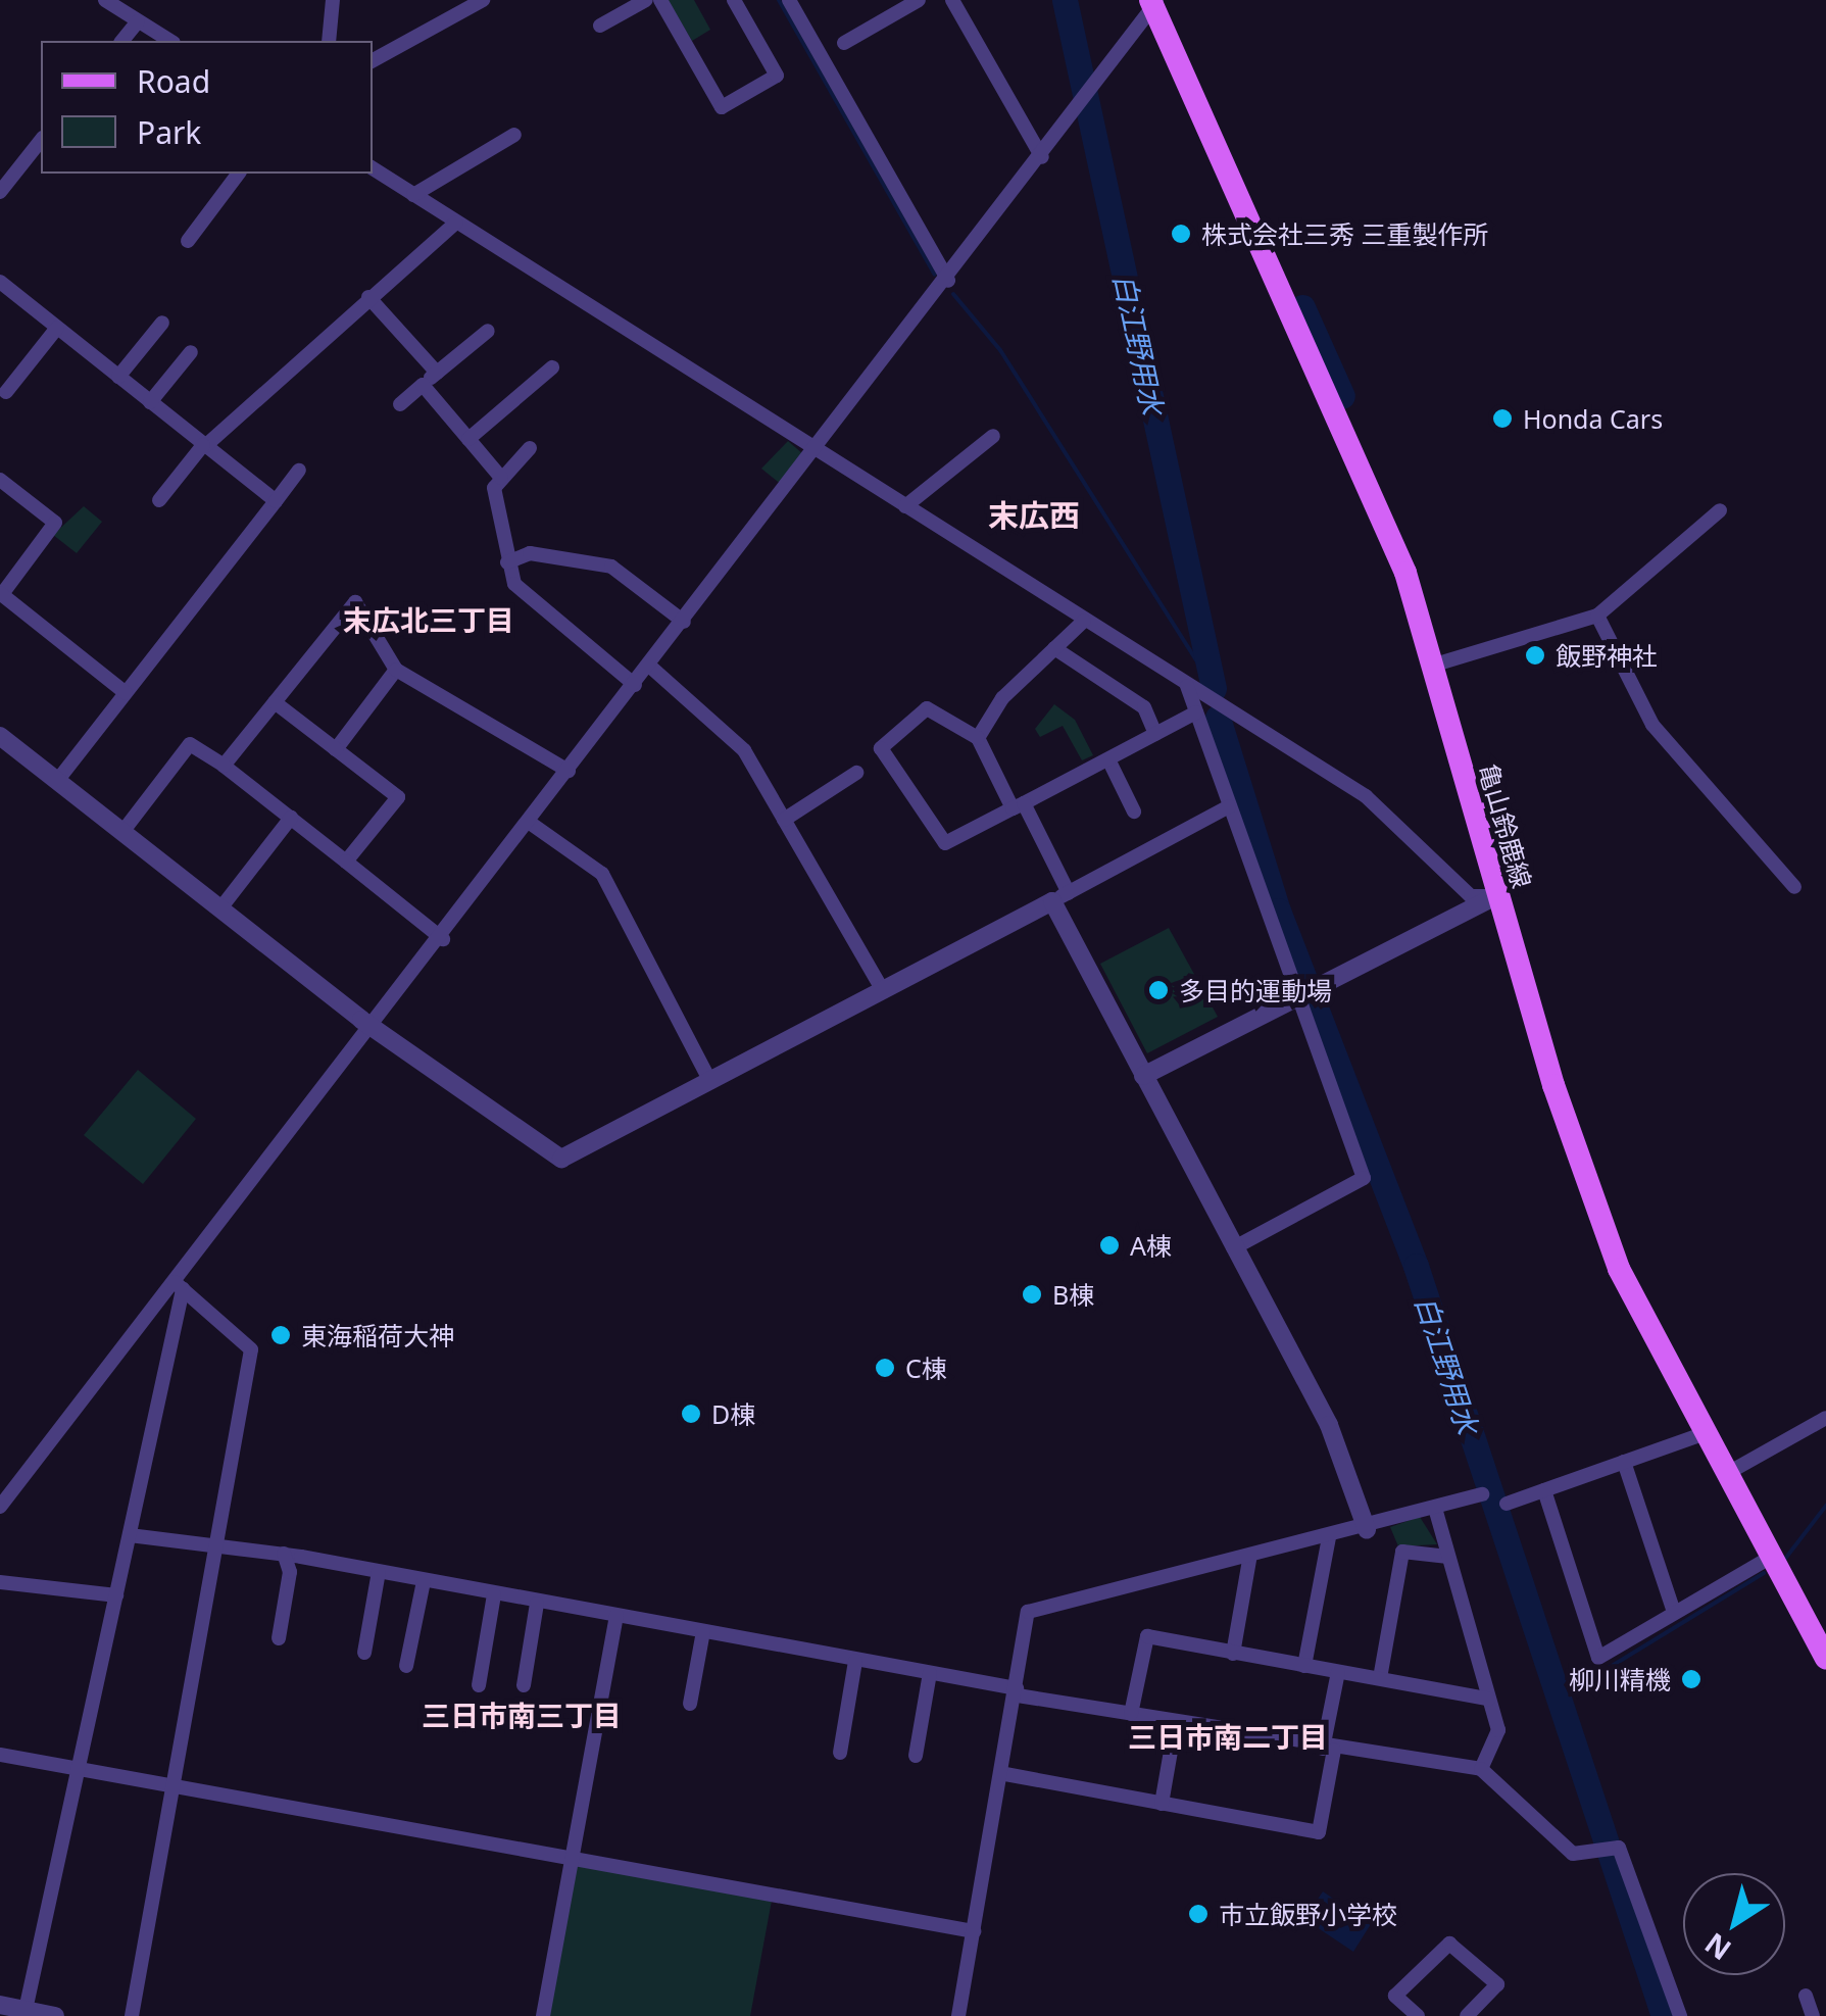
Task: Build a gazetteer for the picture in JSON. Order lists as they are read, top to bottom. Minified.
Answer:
{"streets":{"main road":["亀山鈴鹿線"]},"districts":["末広西","末広北三丁目","三日市南三丁目","三日市南二丁目"],"water":["白江野用水"],"places":["株式会社三秀 三重製作所","Honda Cars","飯野神社","多目的運動場","A棟","B棟","東海稲荷大神","C棟","D棟","柳川精機","市立飯野小学校"],"legend":["Road","Park"],"north":"bottom left"}
